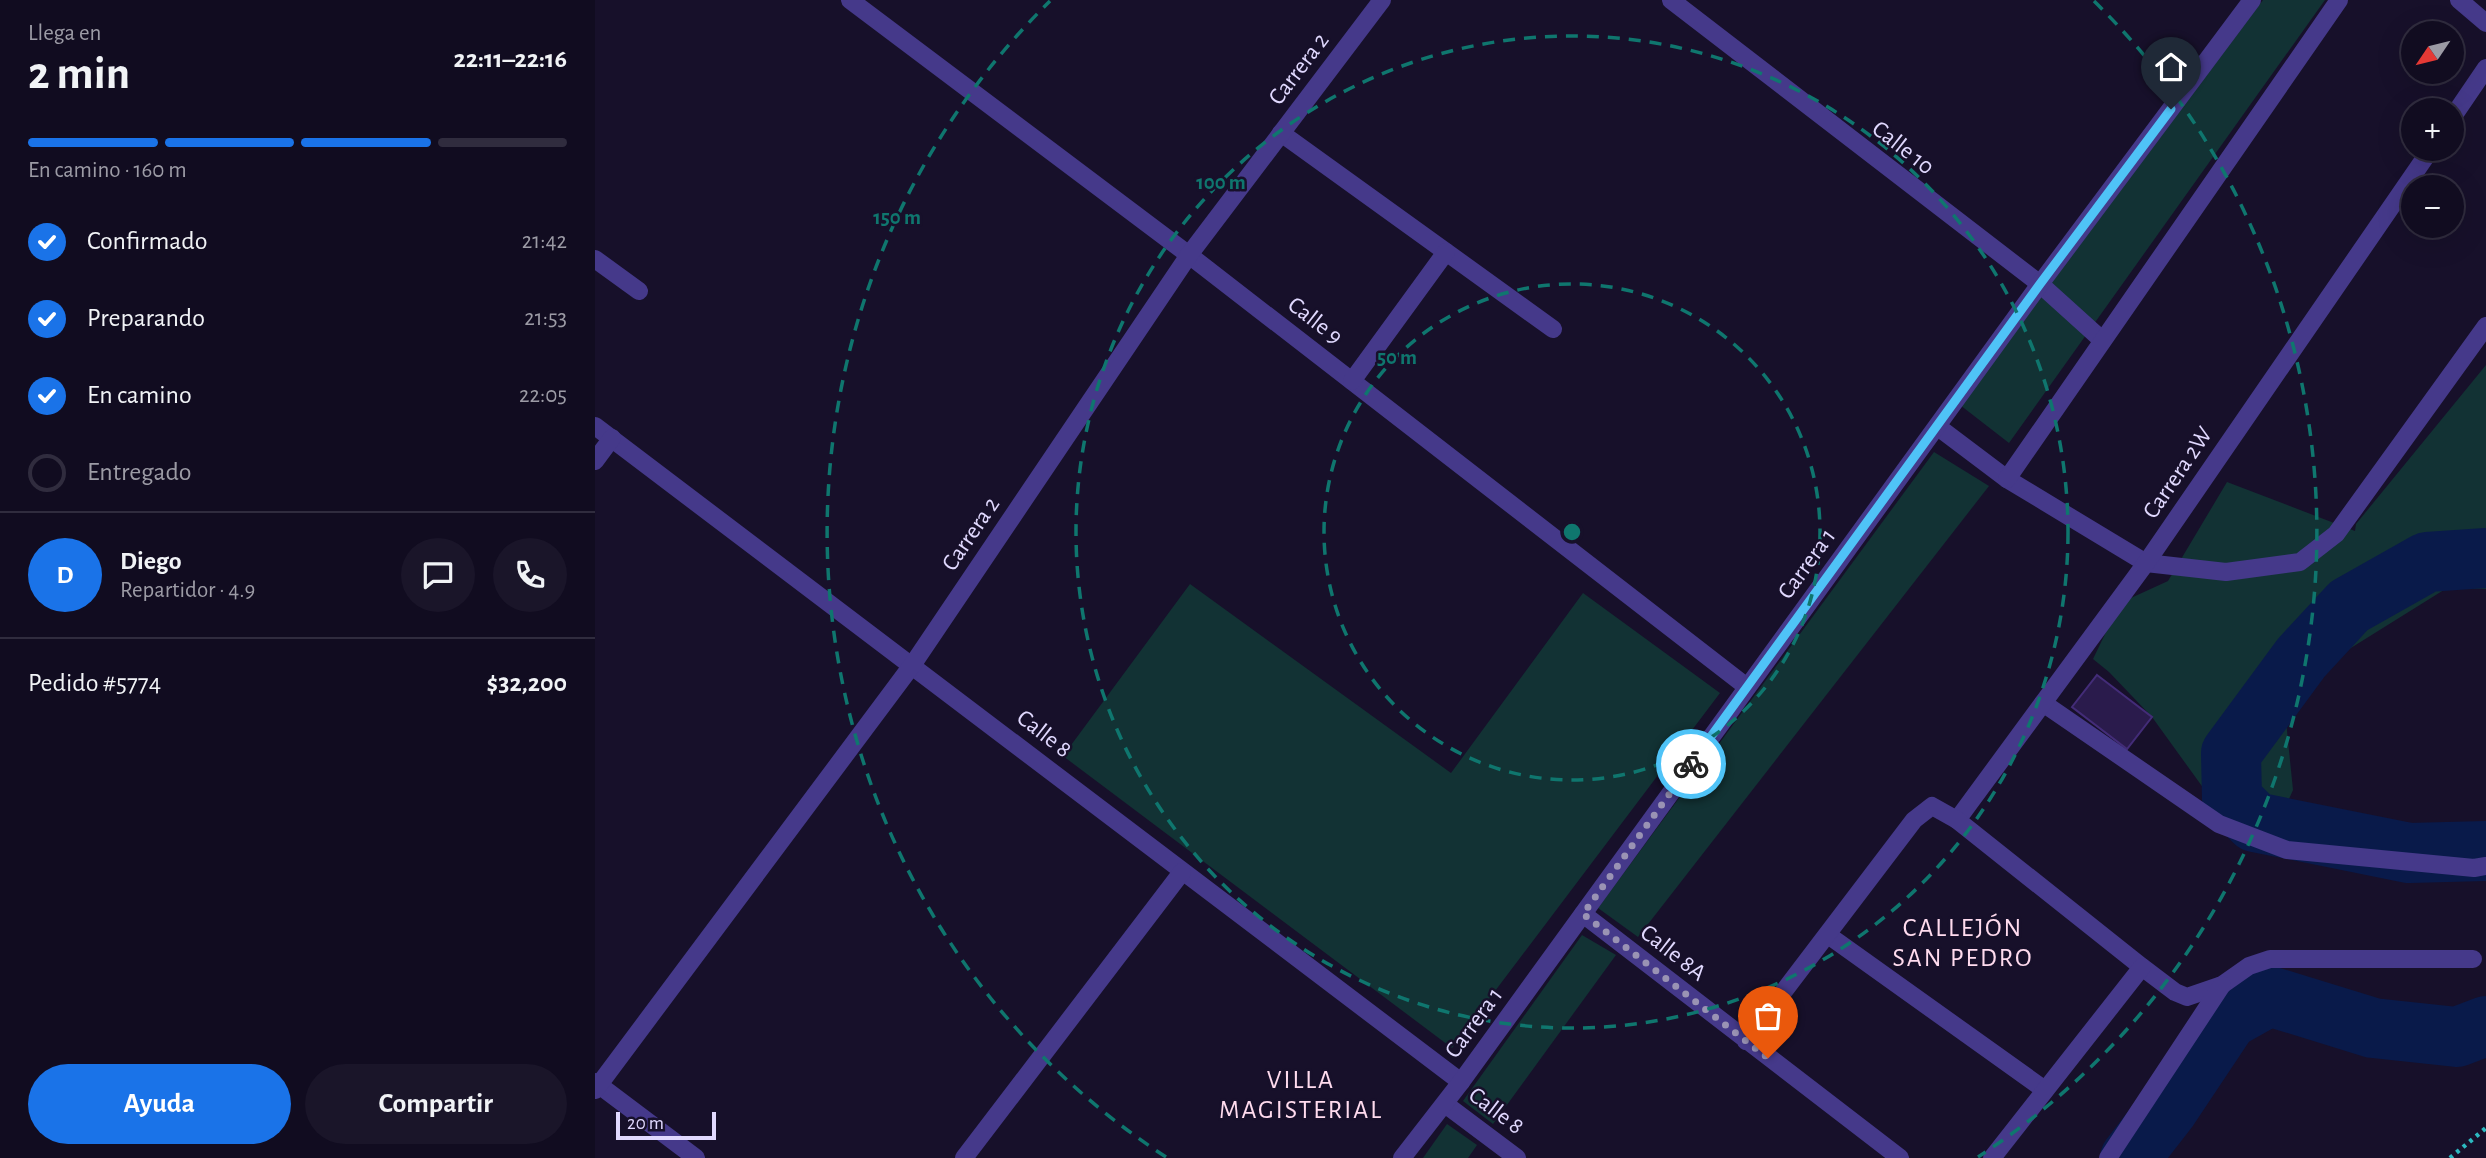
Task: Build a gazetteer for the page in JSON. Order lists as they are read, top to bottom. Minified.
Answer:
{"streets":{"street":["Carrera 2","Calle 10","Calle 9","Carrera 2W","Carrera 1","Calle 8","Calle 8A"]},"crossings":[["Carrera 2","Calle 9"],["Carrera 2","Calle 8"],["Calle 10","Carrera 1"],["Calle 9","Carrera 1"],["Carrera 1","Calle 8"],["Carrera 1","Calle 8A"]],"districts":["CALLEJÓN SAN PEDRO","VILLA MAGISTERIAL"],"scale_bar":"20 m","north":"bottom left","page":{"heading":["2 min","Llega en","22:11–22:16"],"panel":["Diego","Repartidor · 4.9","Pedido #5774","$32,200"],"map_buttons":["+","−"],"bar":"En camino · 160 m","list":[["Confirmado","21:42"],["Preparando","21:53"],["En camino","22:05"],"Entregado"],"round":"D","buttons":["Ayuda","Compartir"],"scale":"20 m"},"rings":["100 m","150 m","50 m"]}
